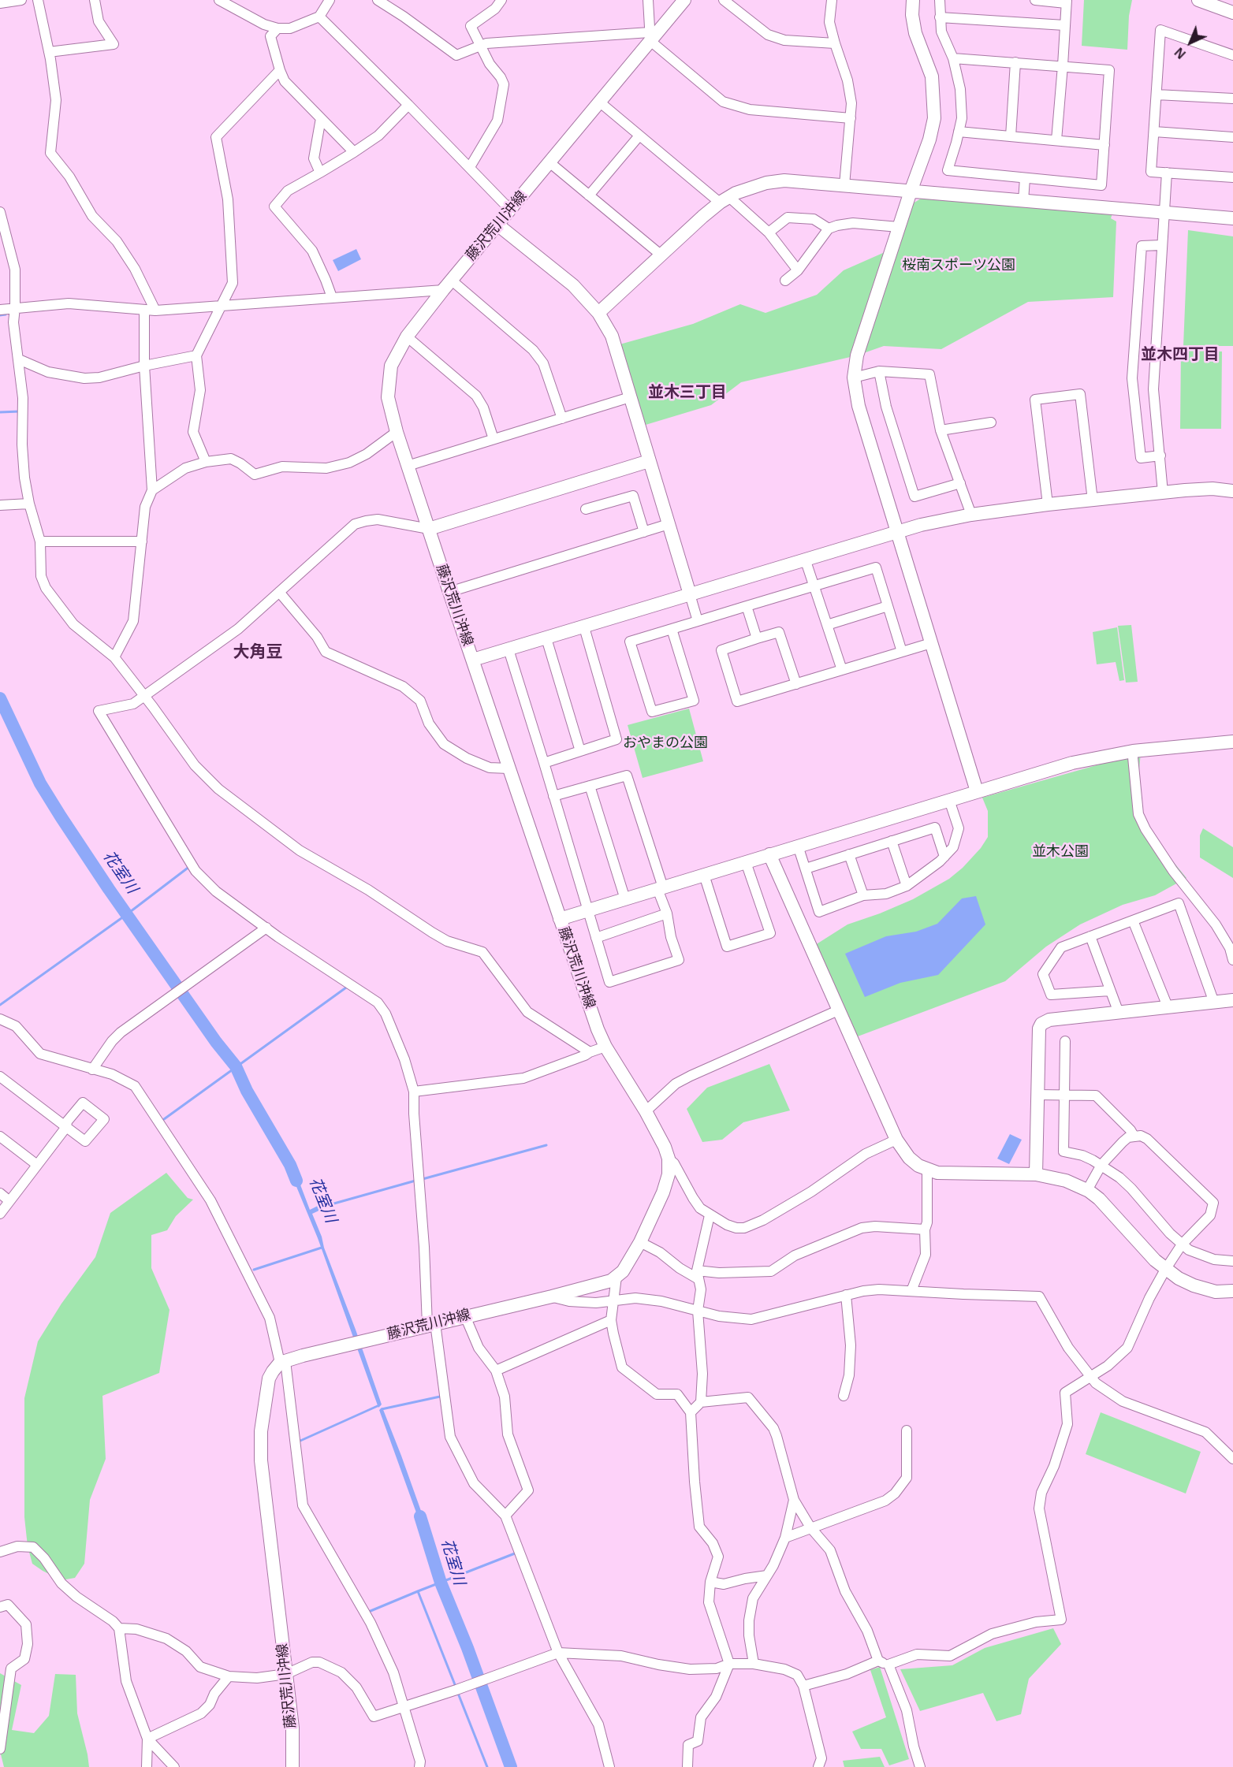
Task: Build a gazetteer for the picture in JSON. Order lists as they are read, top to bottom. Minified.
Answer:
{"streets":{"street":["藤沢荒川沖線"]},"districts":["並木四丁目","並木三丁目","大角豆"],"water":["花室川"],"parks":["桜南スポーツ公園","おやまの公園","並木公園"],"north":"bottom left"}
